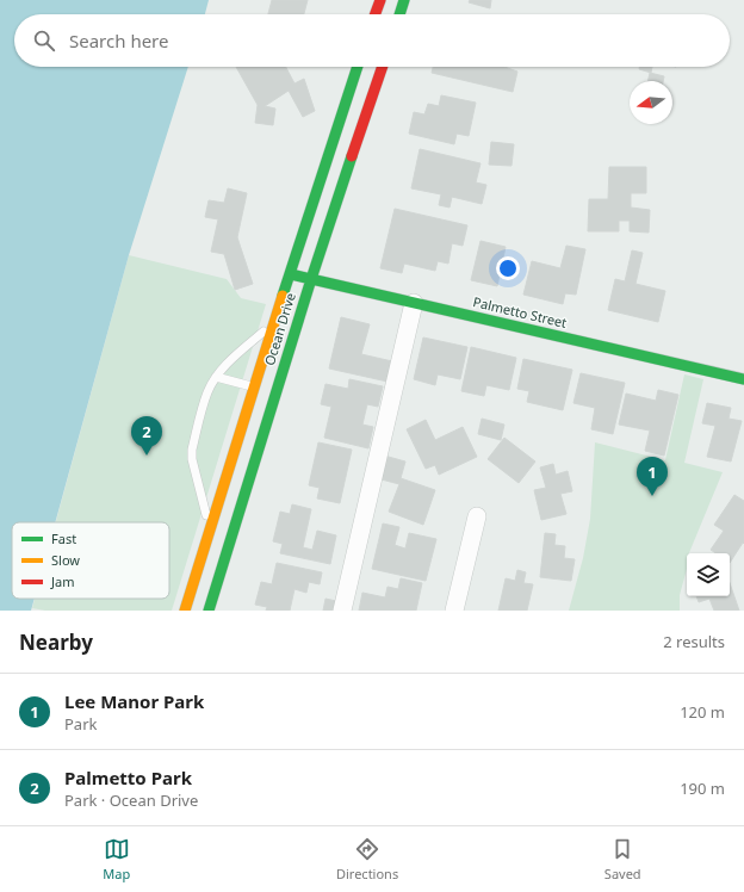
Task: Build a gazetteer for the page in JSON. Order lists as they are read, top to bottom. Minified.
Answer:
{"streets":{"main road":["Palmetto Street","Ocean Drive"]},"crossings":[["Palmetto Street","Ocean Drive"]],"legend":["Fast","Slow","Jam"],"north":"left","page":{"search":"Search here","pins":["2","1"],"heading":["Nearby","2 results"],"list":[{"mark":"1","name":"Lee Manor Park","note":"Park","value":"120 m"},{"mark":"2","name":"Palmetto Park","note":"Park · Ocean Drive","value":"190 m"}],"nav":["Map","Directions","Saved"]}}
